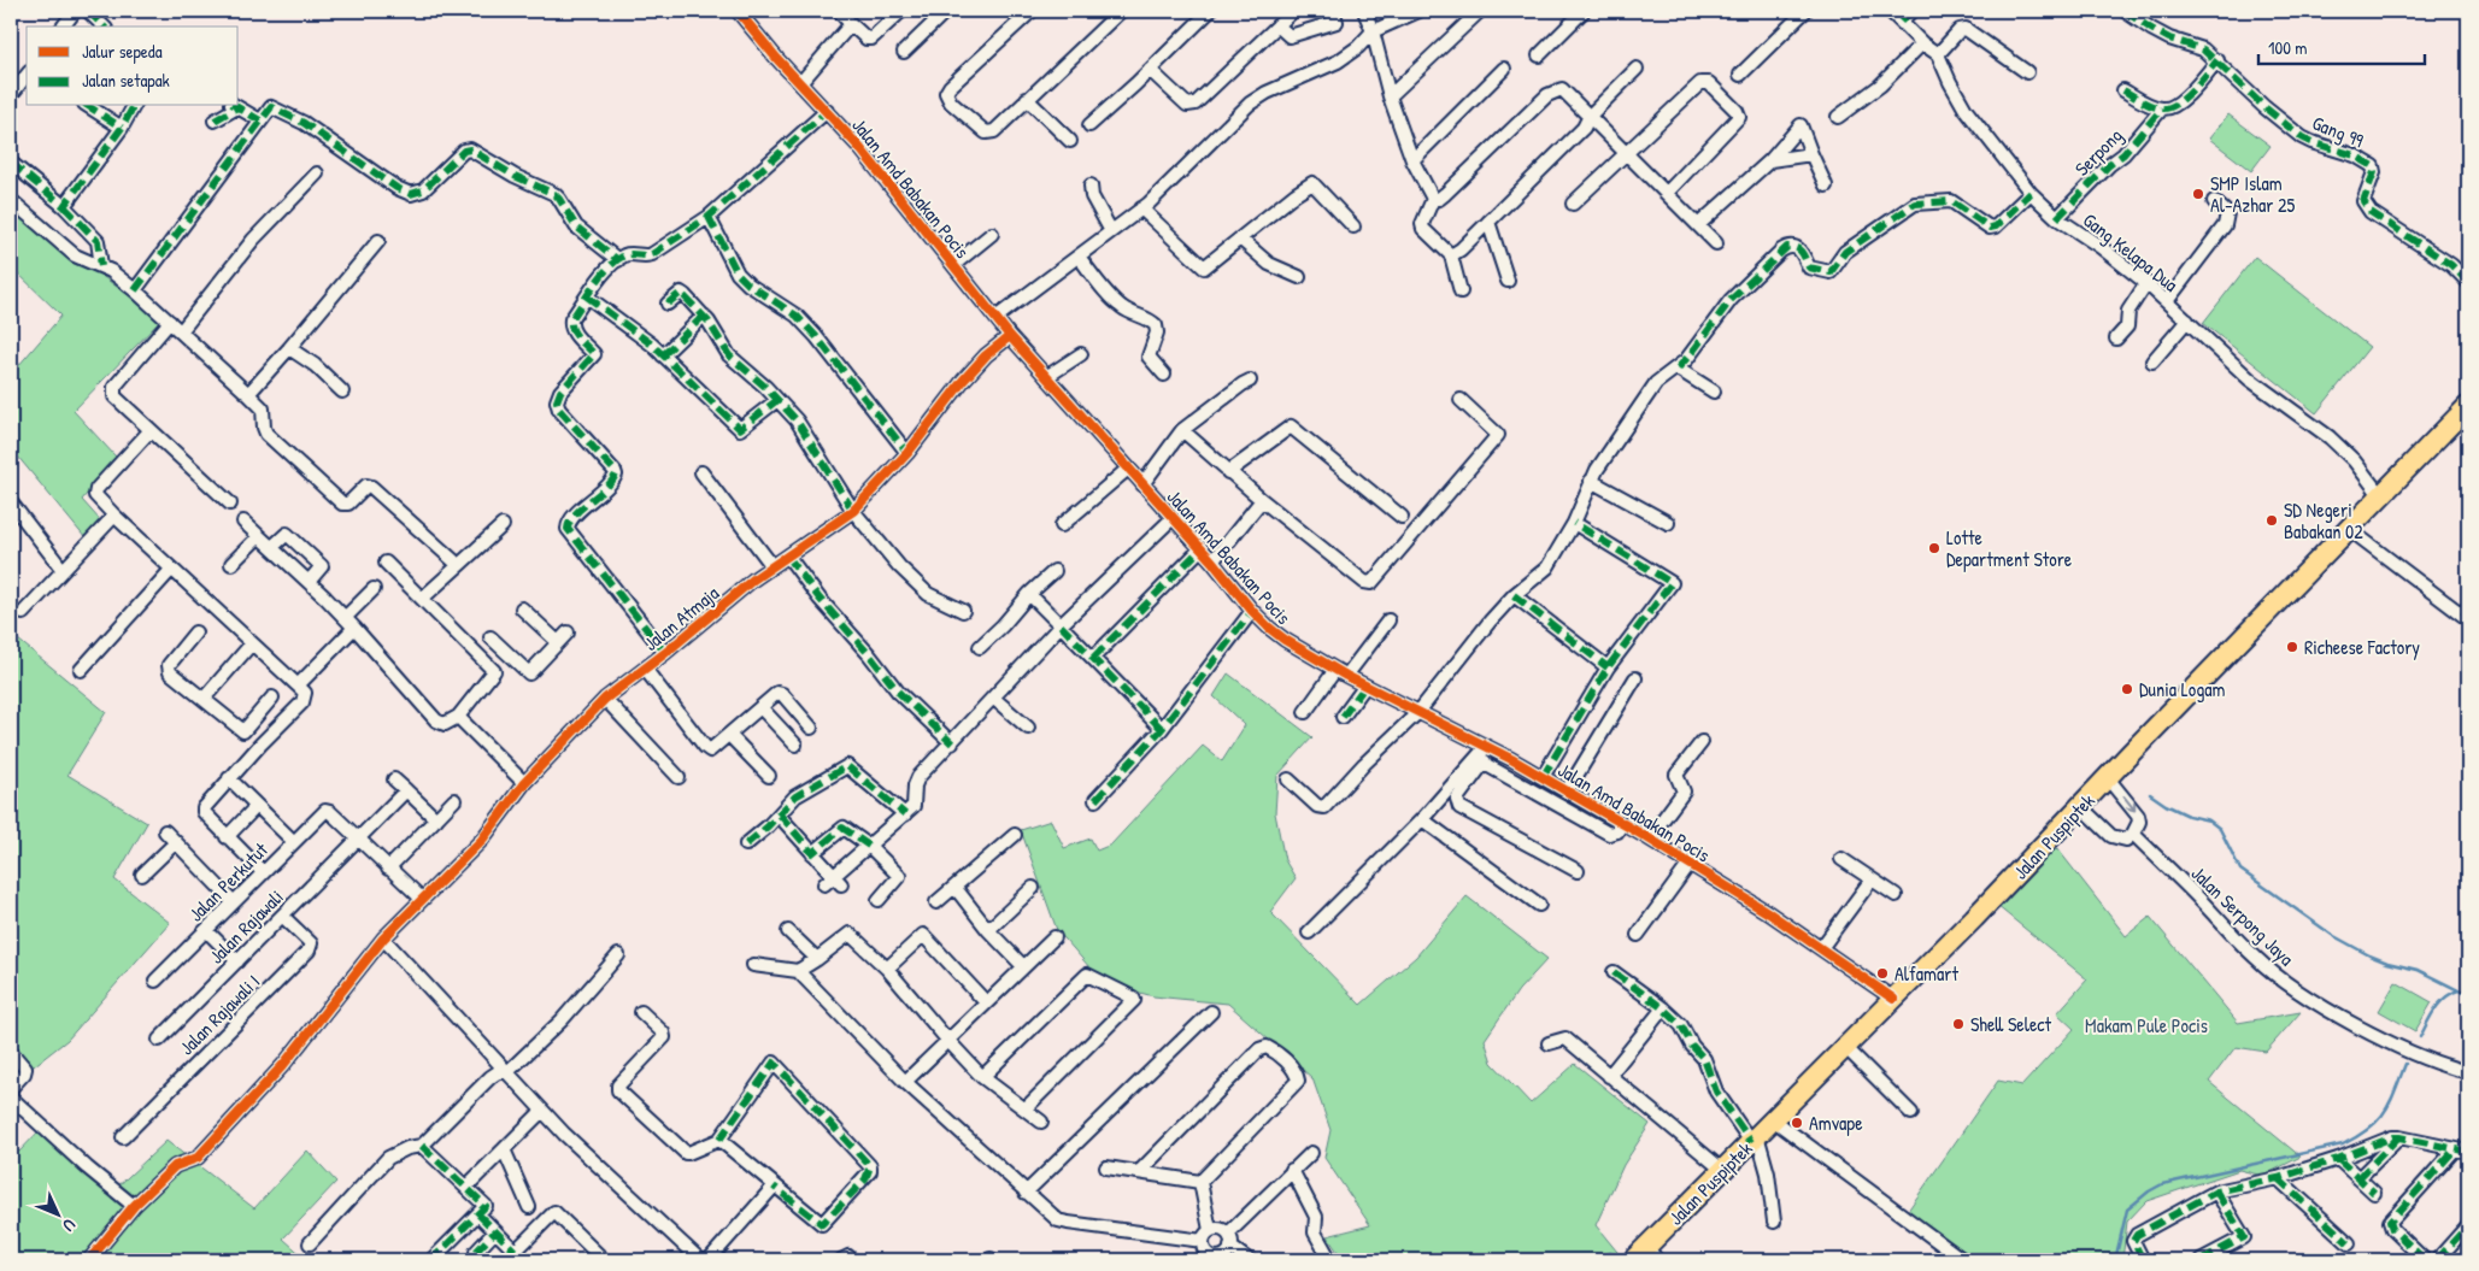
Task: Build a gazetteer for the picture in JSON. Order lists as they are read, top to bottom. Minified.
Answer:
{"streets":{"main road":["Jalan Puspiptek"],"street":["Gang 99","Serpong","Jalan Amd Babakan Pocis","Gang Kelapa Dua","Jalan Atmaja","Jalan Perkutut","Jalan Serpong Jaya","Jalan Rajawali","Jalan Rajawali I"]},"crossings":[["Serpong","Gang Kelapa Dua"],["Jalan Amd Babakan Pocis","Jalan Atmaja"],["Jalan Amd Babakan Pocis","Jalan Puspiptek"],["Gang Kelapa Dua","Jalan Puspiptek"],["Jalan Perkutut","Jalan Rajawali"],["Jalan Rajawali","Jalan Rajawali I"]],"parks":["Makam Pule Pocis"],"places":["SMP Islam Al-Azhar 25","SD Negeri Babakan 02","Lotte Department Store","Richeese Factory","Dunia Logam","Alfamart","Shell Select","Amvape"],"legend":["Jalur sepeda","Jalan setapak"],"scale_bar":"100 m","north":"bottom right"}
